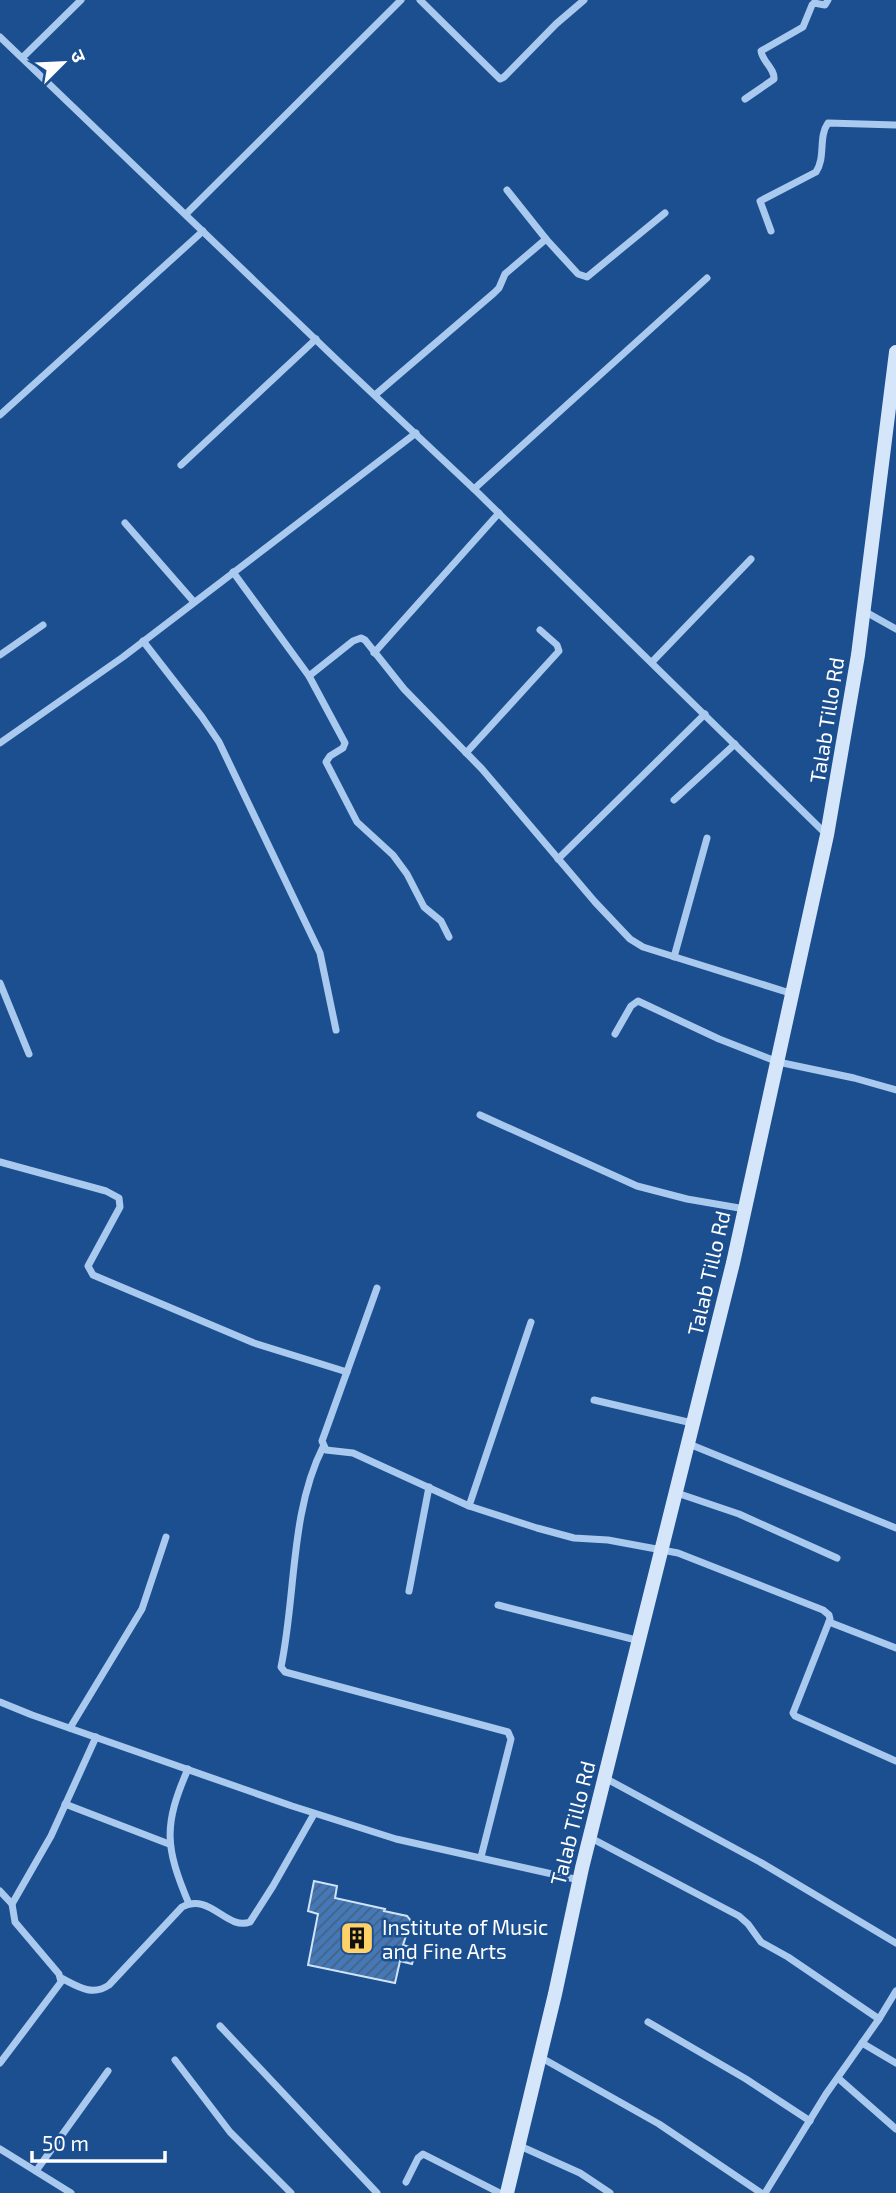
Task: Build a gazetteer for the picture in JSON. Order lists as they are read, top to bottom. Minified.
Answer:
{"streets":{"main road":["Talab Tillo Rd"]},"places":{"building":["Institute of Music and Fine Arts"]},"scale_bar":"50 m","north":"top right"}
